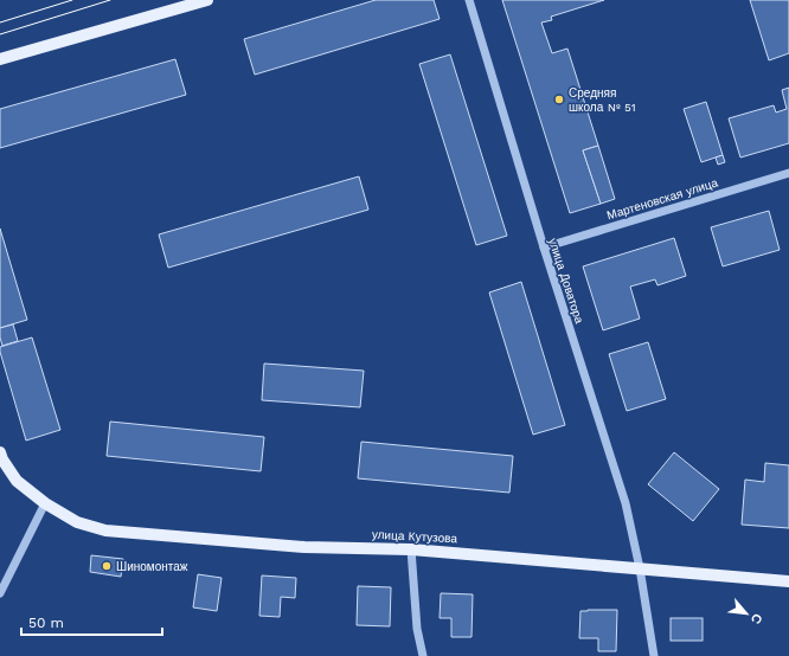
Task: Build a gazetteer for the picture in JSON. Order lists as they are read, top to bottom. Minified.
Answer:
{"streets":{"main road":["улица Кутузова"],"street":["Мартеновская улица","улица Доватора"]},"crossings":[["Мартеновская улица","улица Доватора"],["улица Доватора","улица Кутузова"]],"places":["Средняя школа № 51","Шиномонтаж"],"scale_bar":"50 m","north":"bottom right"}
